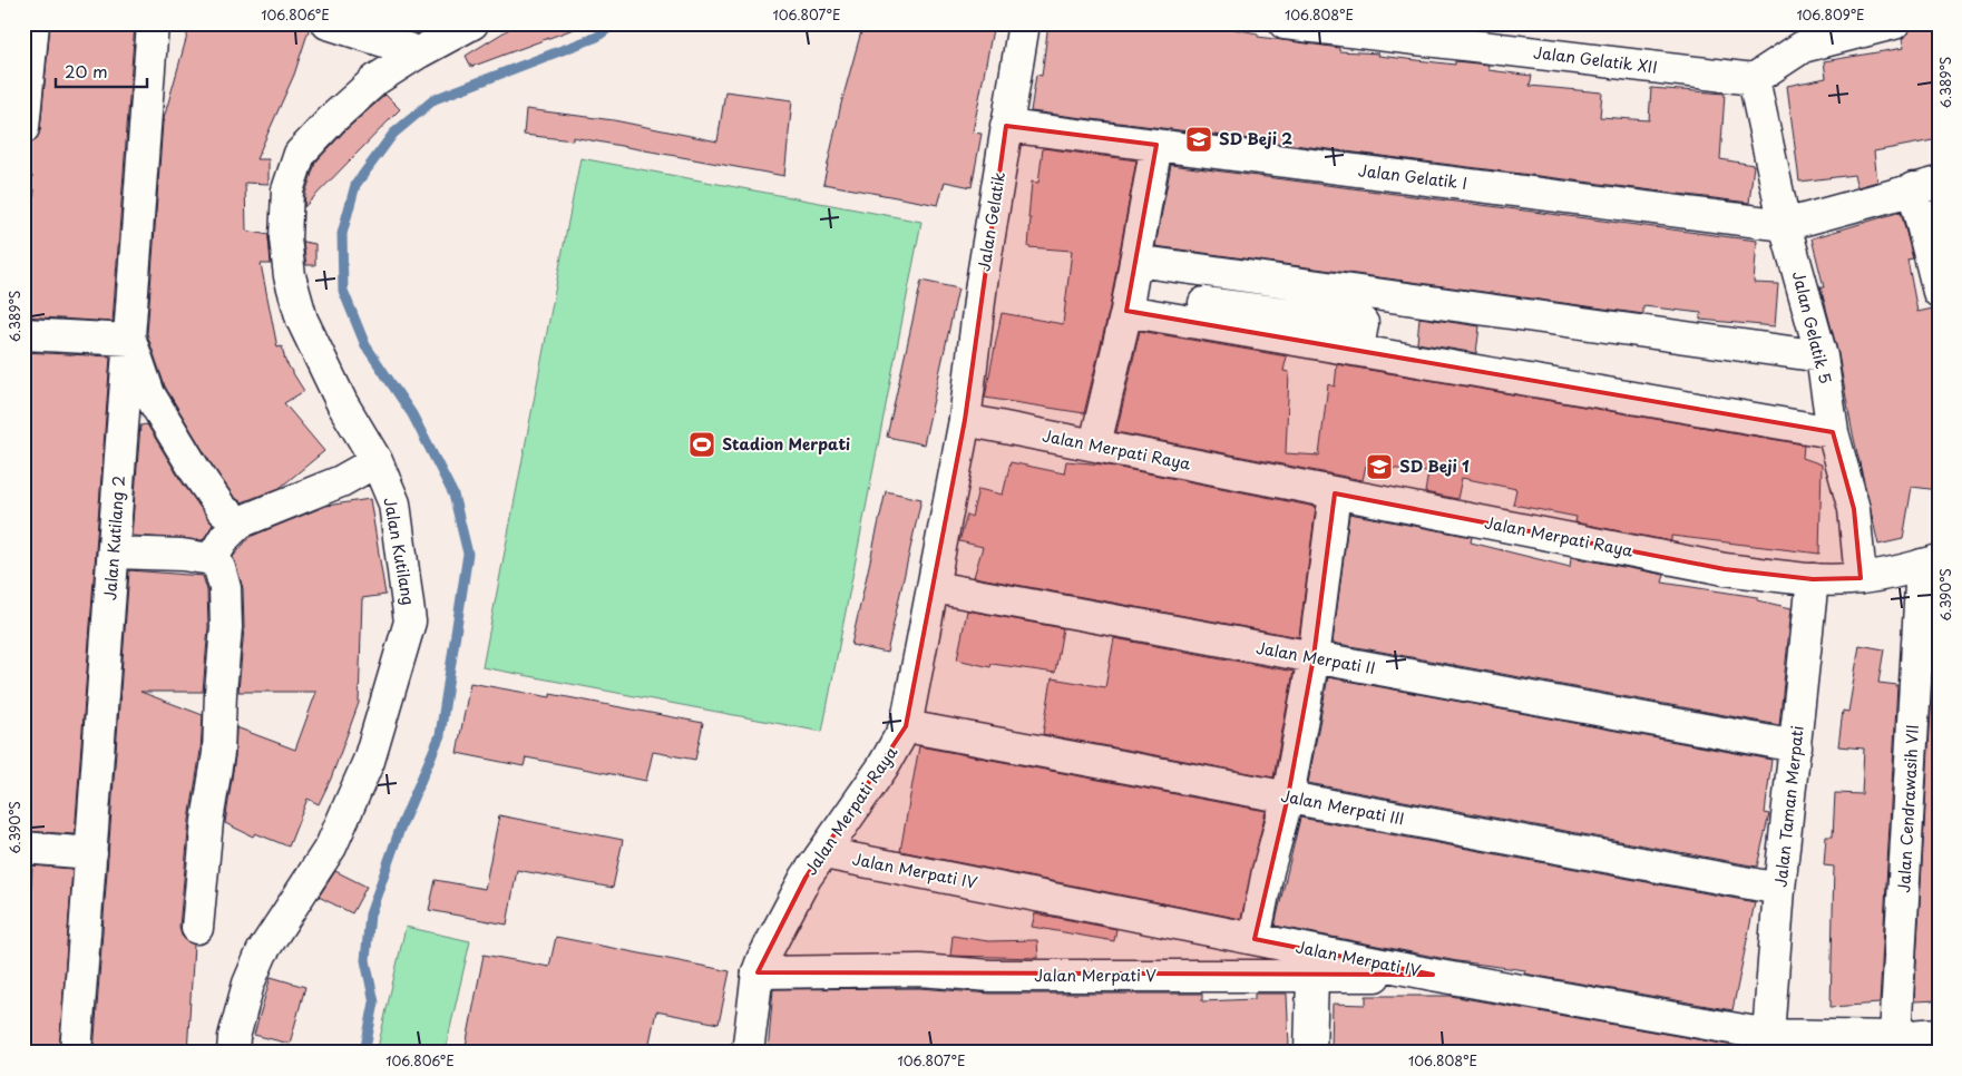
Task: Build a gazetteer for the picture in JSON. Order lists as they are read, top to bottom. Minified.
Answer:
{"streets":{"street":["Jalan Gelatik XII","Jalan Gelatik I","Jalan Gelatik","Jalan Gelatik 5","Jalan Merpati Raya","Jalan Kutilang 2","Jalan Kutilang","Jalan Merpati II","Jalan Taman Merpati","Jalan Merpati III","Jalan Cendrawasih VII","Jalan Merpati IV","Jalan Merpati V"]},"crossings":[["Jalan Gelatik XII","Jalan Gelatik 5"],["Jalan Gelatik I","Jalan Gelatik"],["Jalan Gelatik I","Jalan Gelatik 5"],["Jalan Gelatik","Jalan Merpati Raya"],["Jalan Gelatik 5","Jalan Merpati Raya"],["Jalan Merpati Raya","Jalan Merpati II"],["Jalan Merpati Raya","Jalan Taman Merpati"],["Jalan Merpati Raya","Jalan Merpati III"],["Jalan Merpati Raya","Jalan Cendrawasih VII"],["Jalan Merpati Raya","Jalan Merpati IV"],["Jalan Merpati Raya","Jalan Merpati V"],["Jalan Merpati II","Jalan Taman Merpati"],["Jalan Taman Merpati","Jalan Merpati III"],["Jalan Taman Merpati","Jalan Merpati IV"],["Jalan Cendrawasih VII","Jalan Merpati IV"],["Jalan Merpati IV","Jalan Merpati V"]],"places":{"school or university":["SD Beji 2","SD Beji 1"],"sports":["Stadion Merpati"]},"scale_bar":"20 m","coordinates":["106.806°E","106.807°E","106.808°E","106.809°E","6.389°S","6.390°S"]}
